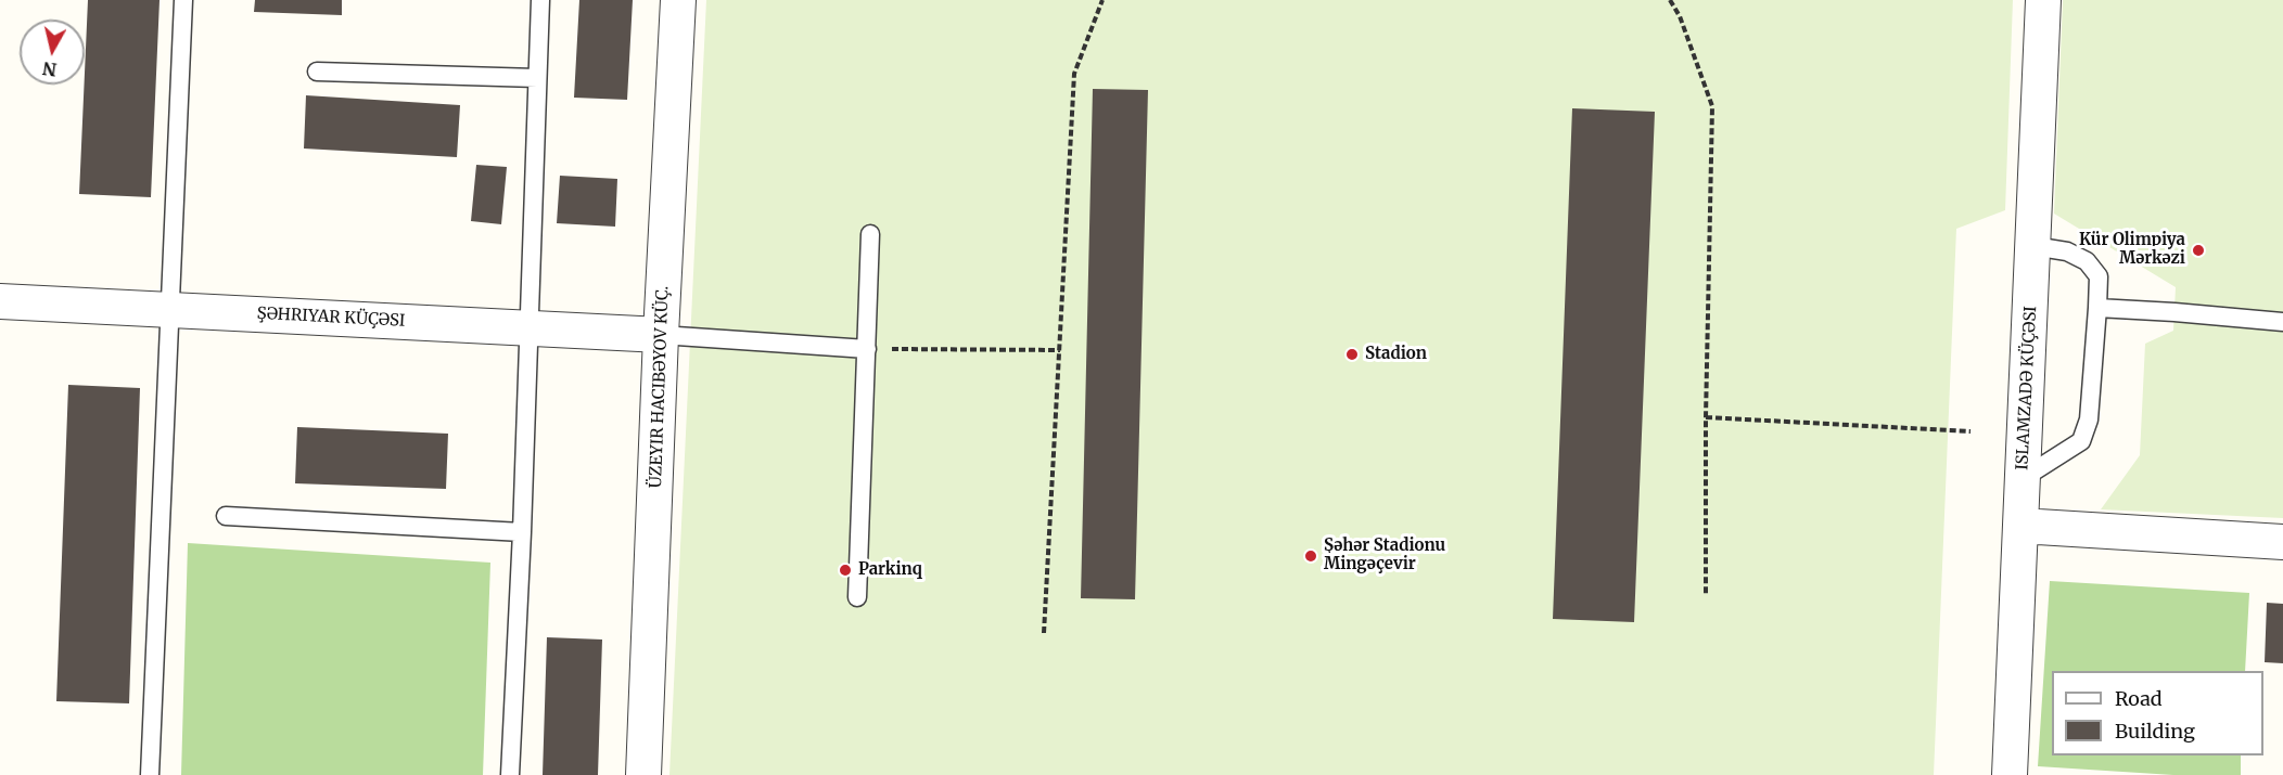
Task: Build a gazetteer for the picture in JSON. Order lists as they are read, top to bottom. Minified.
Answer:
{"streets":{"street":["ŞƏHRIYAR KÜÇƏSI","ISLAMZADƏ KÜÇƏSI"]},"places":["Kür Olimpiya Mərkəzi","Stadion","Şəhər Stadionu Mingəçevir","Parkinq"],"legend":["Road","Building"],"north":"bottom"}
